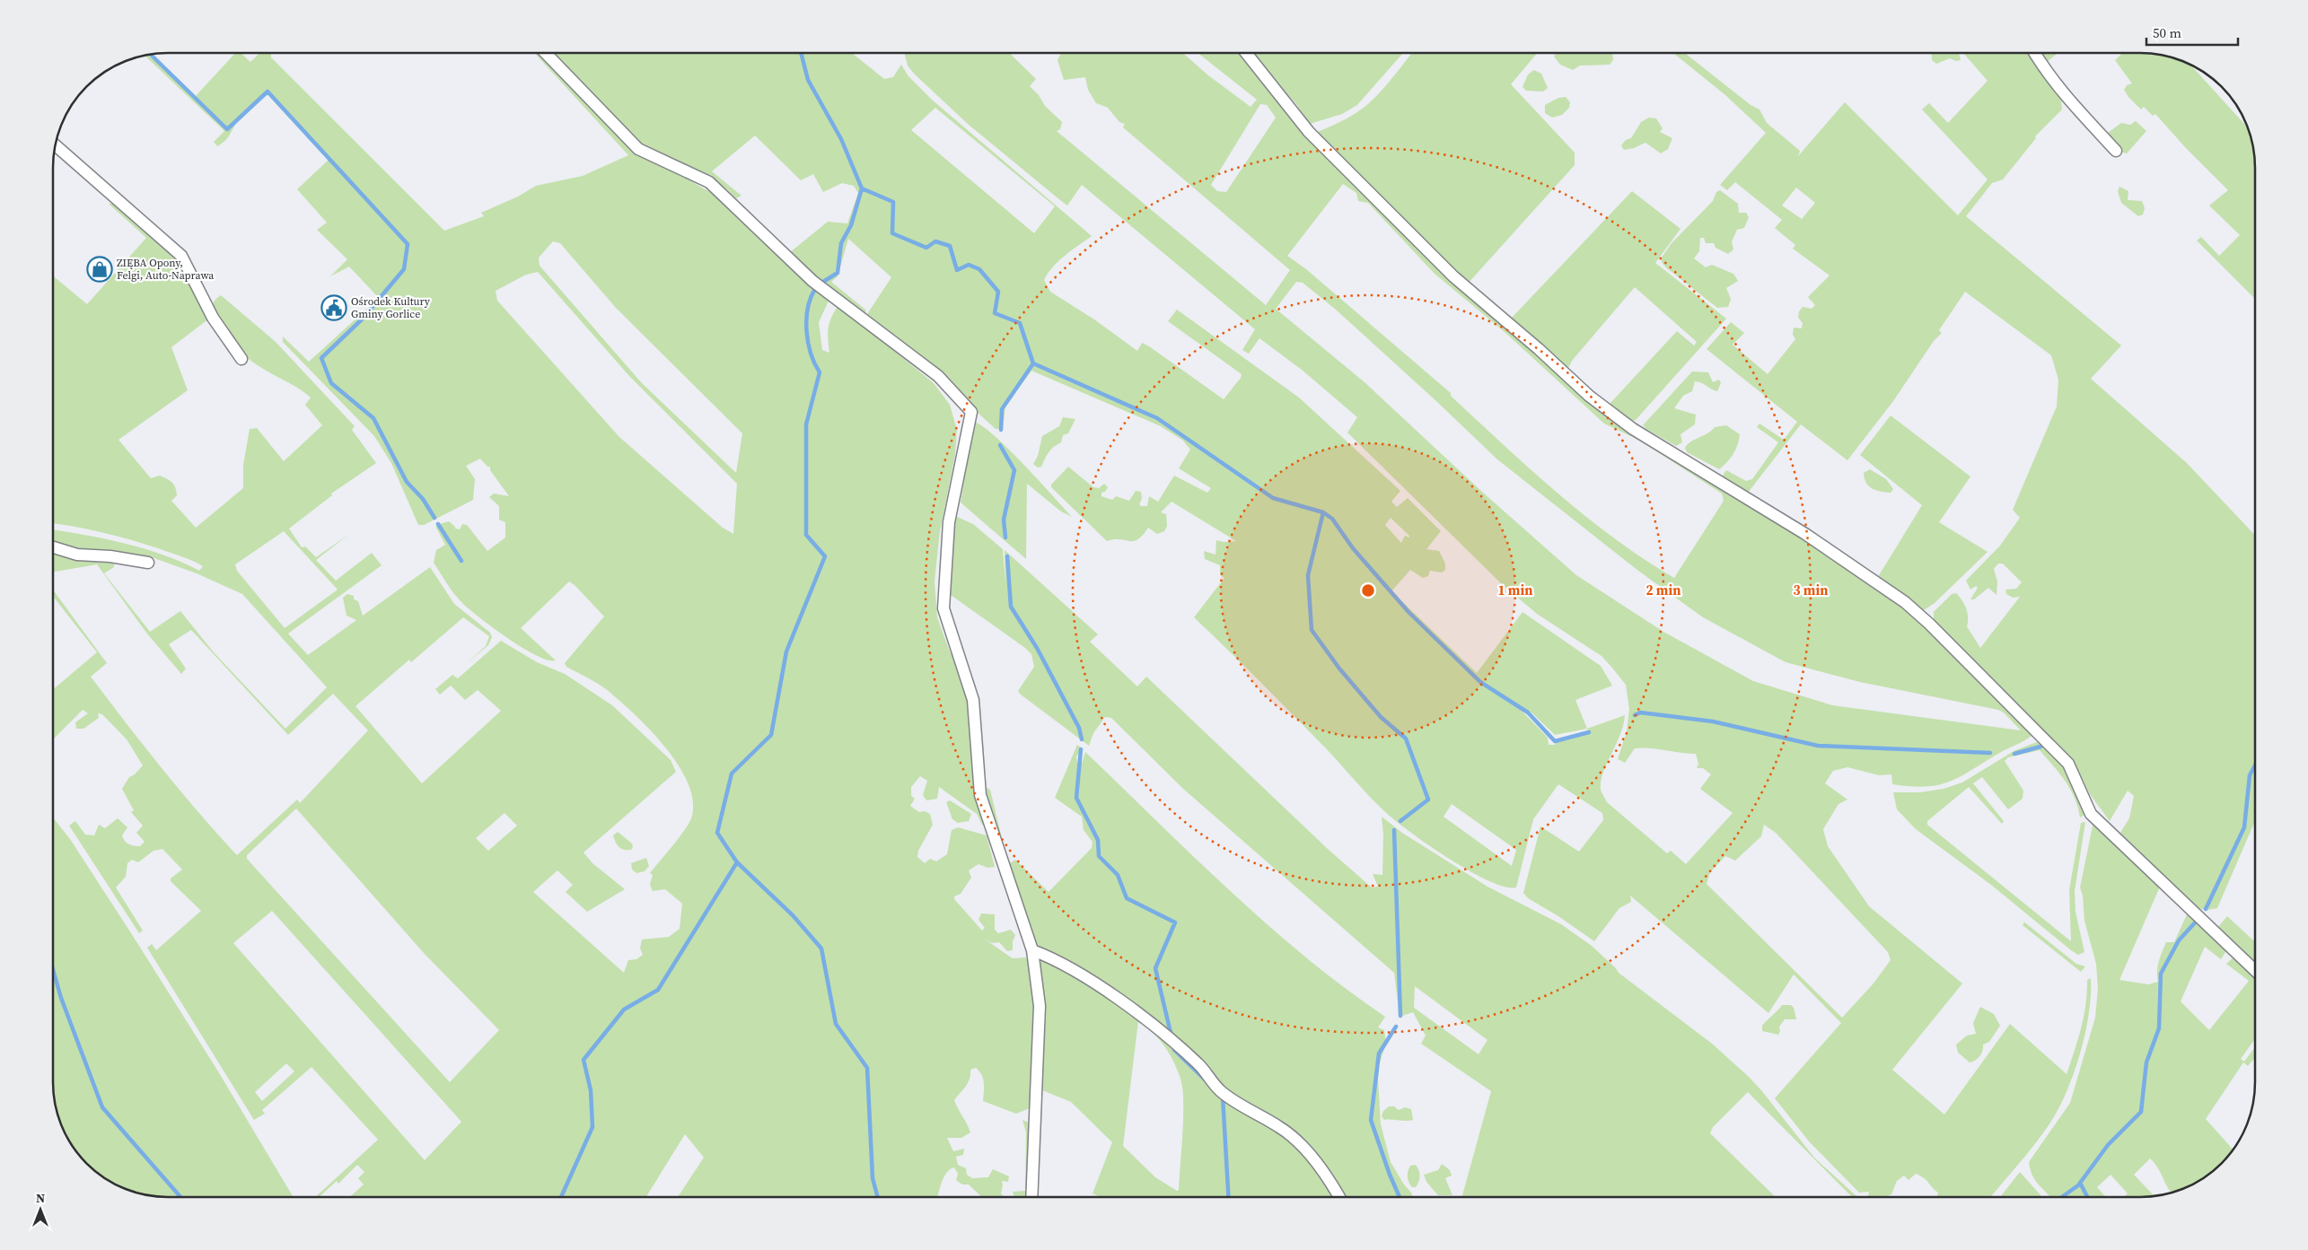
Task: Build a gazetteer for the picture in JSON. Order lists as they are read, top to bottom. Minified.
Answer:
{"places":{"shop":["ZIĘBA Opony, Felgi, Auto-Naprawa"],"public building":["Ośrodek Kultury Gminy Gorlice"]},"scale_bar":"50 m","north":"top","rings":["1 min","2 min","3 min"]}
